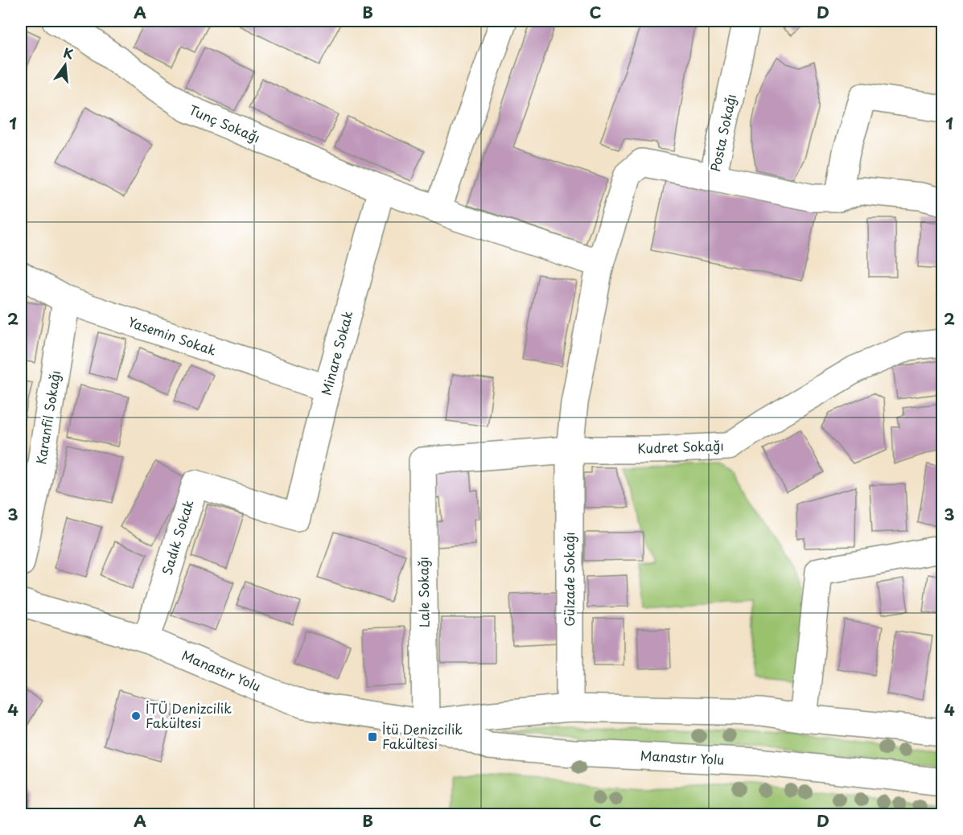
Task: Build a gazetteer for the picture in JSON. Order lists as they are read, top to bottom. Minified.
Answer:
{"streets":{"street":["Tunç Sokağı","Posta Sokağı","Yasemin Sokak","Minare Sokak","Karanfil Sokağı","Kudret Sokağı","Sadık Sokak","Gülzade Sokağı","Lale Sokağı","Manastır Yolu"]},"crossings":[["Tunç Sokağı","Minare Sokak"],["Tunç Sokağı","Gülzade Sokağı"],["Posta Sokağı","Gülzade Sokağı"],["Yasemin Sokak","Minare Sokak"],["Yasemin Sokak","Karanfil Sokağı"],["Minare Sokak","Sadık Sokak"],["Kudret Sokağı","Gülzade Sokağı"],["Kudret Sokağı","Lale Sokağı"],["Sadık Sokak","Manastır Yolu"],["Gülzade Sokağı","Manastır Yolu"],["Lale Sokağı","Manastır Yolu"]],"places":{"other":["İTÜ Denizcilik Fakültesi"],"transit":["İtü Denizcilik Fakültesi"]},"north":"top","grid":{"columns":["A","B","C","D"],"rows":["1","2","3","4"]}}
